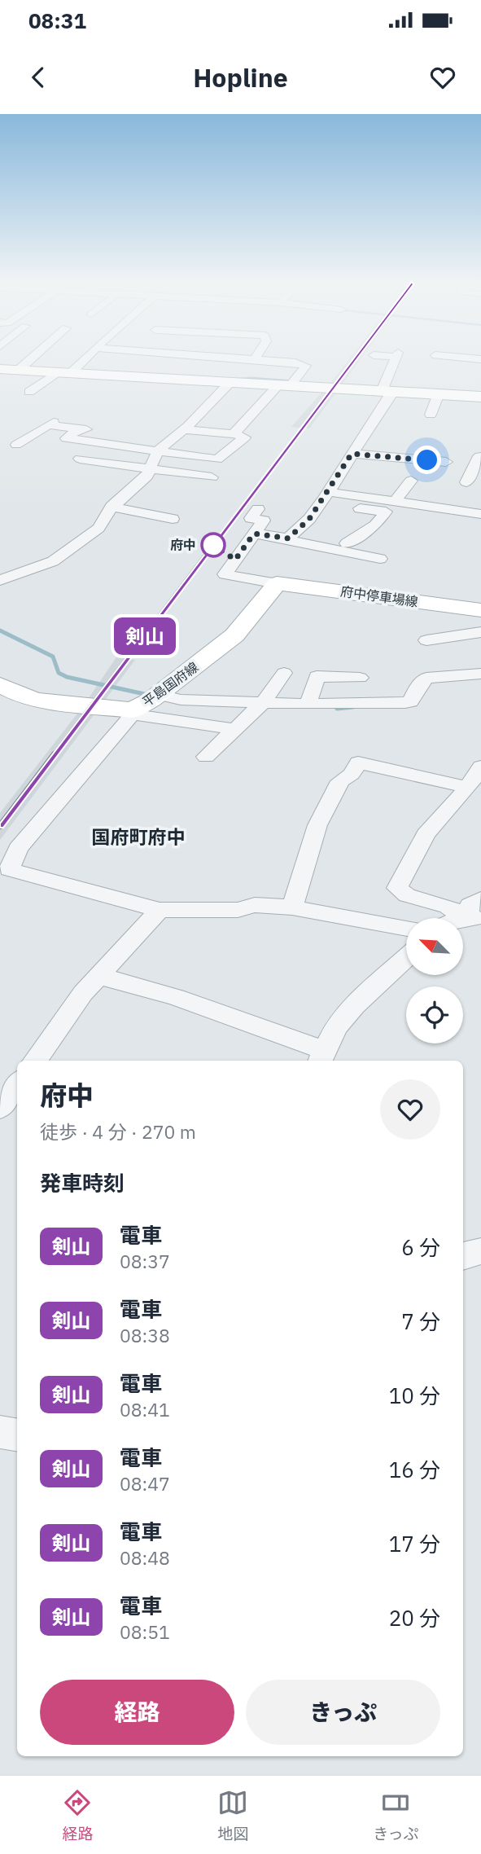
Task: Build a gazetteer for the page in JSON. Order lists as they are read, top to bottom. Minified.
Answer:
{"streets":{"main road":["府中停車場線","平島国府線"]},"crossings":[["府中停車場線","平島国府線"]],"districts":["国府町府中"],"places":["府中"],"north":"top left","page":{"status":"08:31","header":"Hopline","on_map":"剣山","heading":[["府中","徒歩 · 4 分 · 270 m"],"発車時刻"],"list":[{"mark":"剣山","name":"電車","note":"08:37","value":"6 分"},{"mark":"剣山","name":"電車","note":"08:38","value":"7 分"},{"mark":"剣山","name":"電車","note":"08:41","value":"10 分"},{"mark":"剣山","name":"電車","note":"08:47","value":"16 分"},{"mark":"剣山","name":"電車","note":"08:48","value":"17 分"},{"mark":"剣山","name":"電車","note":"08:51","value":"20 分"}],"buttons":["経路","きっぷ"],"tabs":["経路","地図","きっぷ"]}}
